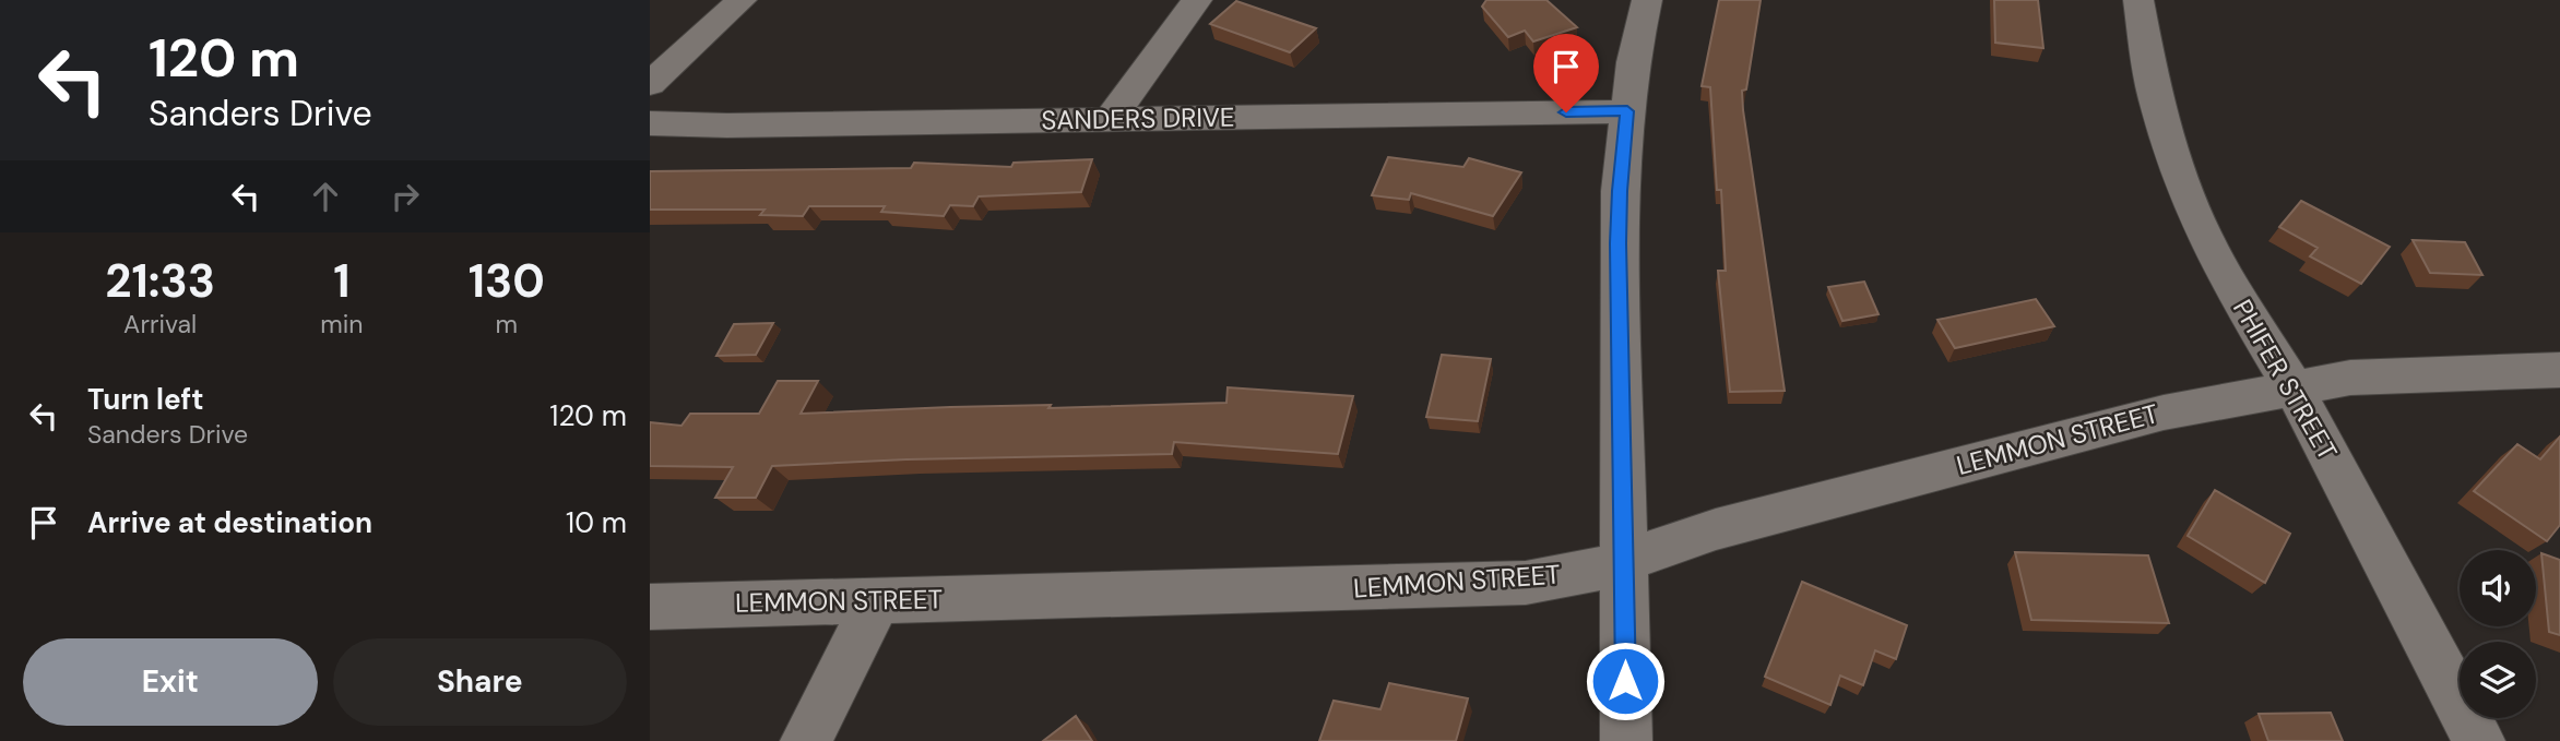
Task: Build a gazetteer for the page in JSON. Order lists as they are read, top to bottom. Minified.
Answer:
{"streets":{"street":["SANDERS DRIVE","PHIFER STREET","LEMMON STREET"]},"crossings":[["PHIFER STREET","LEMMON STREET"]],"page":{"turn":["120 m","Sanders Drive"],"eta":["21:33","Arrival","1","min","130","m"],"list":[{"name":"Turn left","note":"Sanders Drive","value":"120 m"},{"name":"Arrive at destination","value":"10 m"}],"buttons":["Exit","Share"]}}
